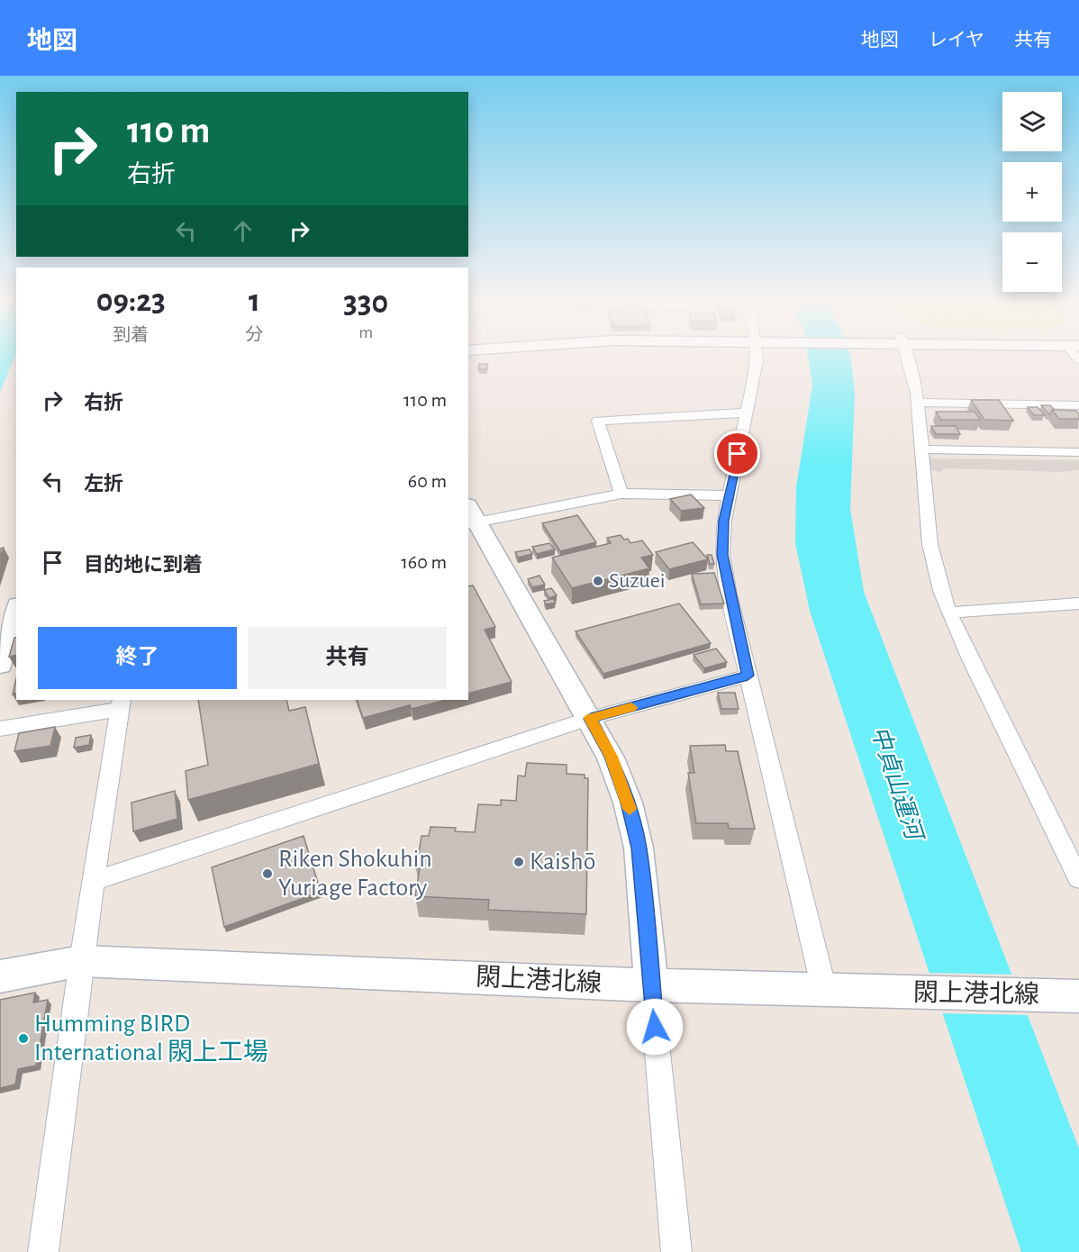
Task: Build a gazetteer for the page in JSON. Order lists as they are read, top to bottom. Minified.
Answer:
{"streets":{"street":["閖上港北線"]},"water":["中貞山運河"],"places":["Suzuei","Kaishō","Riken Shokuhin Yuriage Factory","Humming BIRD International 閖上工場"],"page":{"header":"地図","nav":["地図","レイヤ","共有"],"map_buttons":["+","−"],"turn":["110 m","右折"],"eta":["09:23","到着","1","分","330","m"],"list":[{"name":"右折","value":"110 m"},{"name":"左折","value":"60 m"},{"name":"目的地に到着","value":"160 m"}],"buttons":["終了","共有"]}}
